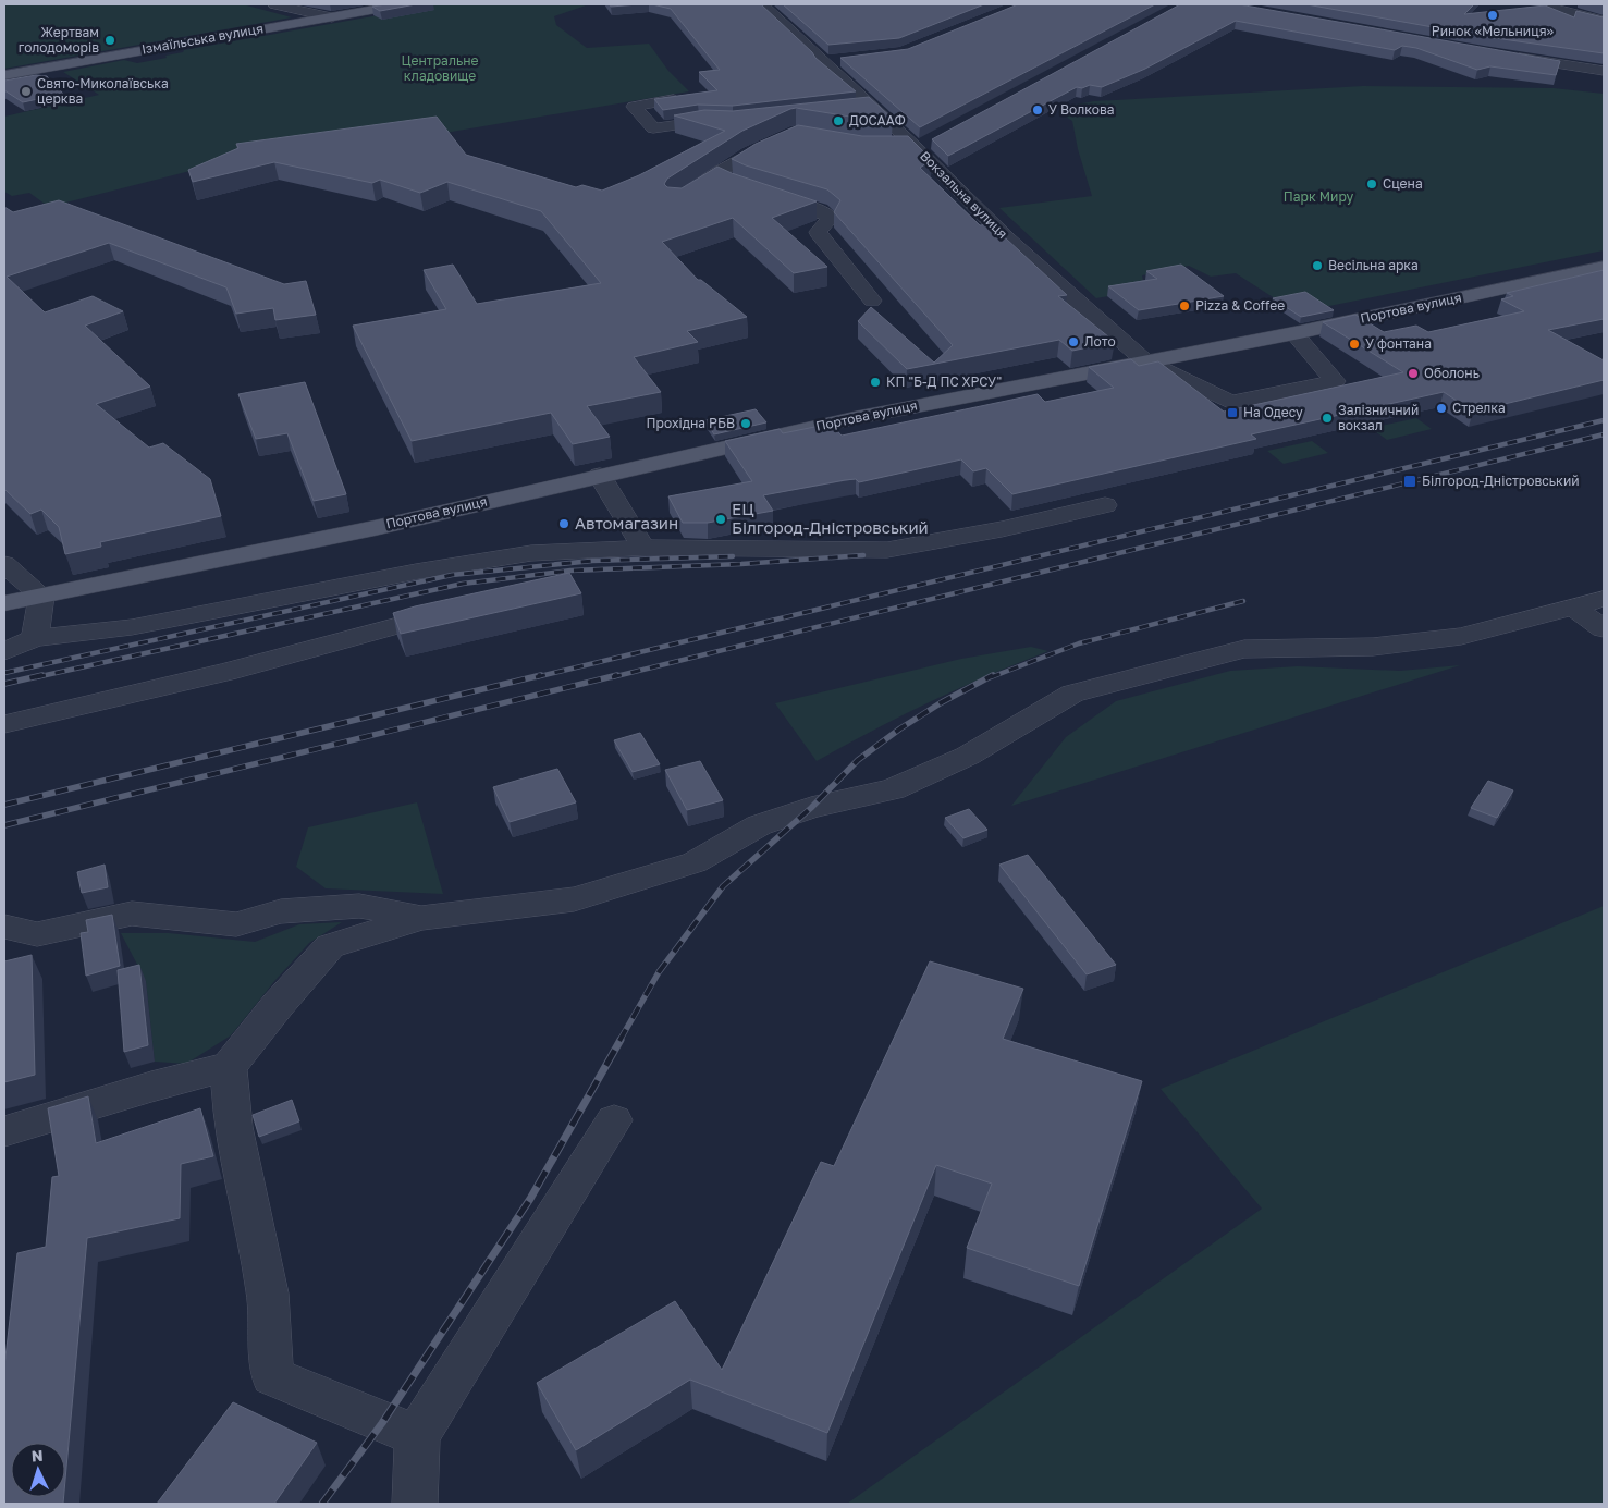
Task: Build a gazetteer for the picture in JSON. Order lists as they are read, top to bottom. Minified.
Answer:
{"streets":{"main road":["Ізмаїльська вулиця","Портова вулиця"],"street":["Вокзальна вулиця"]},"crossings":[["Вокзальна вулиця","Портова вулиця"]],"parks":["Центральне кладовище","Парк Миру"],"places":{"other":["Ринок «Мельниця»","Жертвам голодоморів","Свято-Миколаївська церква","У Волкова","ДОСААФ","Сцена","Весільна арка","Pizza & Coffee","Лото","У фонтана","Оболонь","КП \"Б-Д ПС ХРСУ\"","Стрелка","Залізничний вокзал","Прохідна РБВ","ЕЦ Білгород-Дністровський","Автомагазин"],"transit":["На Одесу","Білгород-Дністровський"]},"north":"top"}
